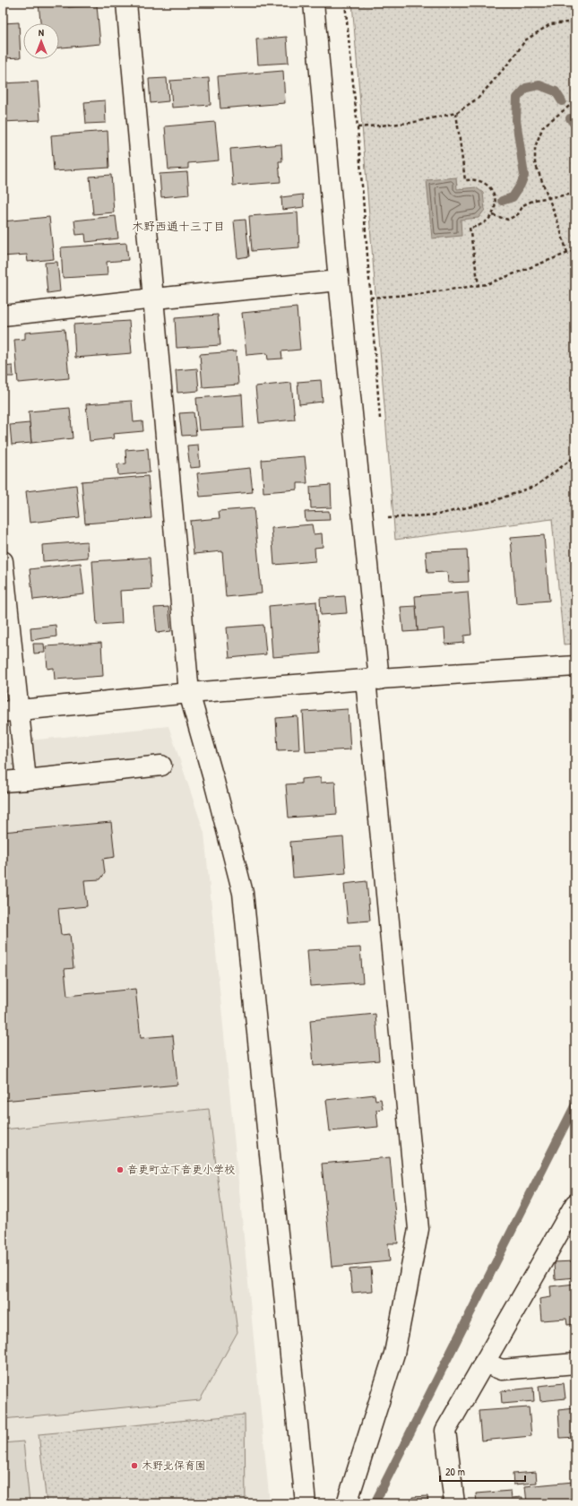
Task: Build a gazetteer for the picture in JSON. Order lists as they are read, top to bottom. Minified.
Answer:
{"districts":["木野西通十三丁目"],"places":["音更町立下音更小学校","木野北保育園"],"scale_bar":"20 m","north":"top"}
